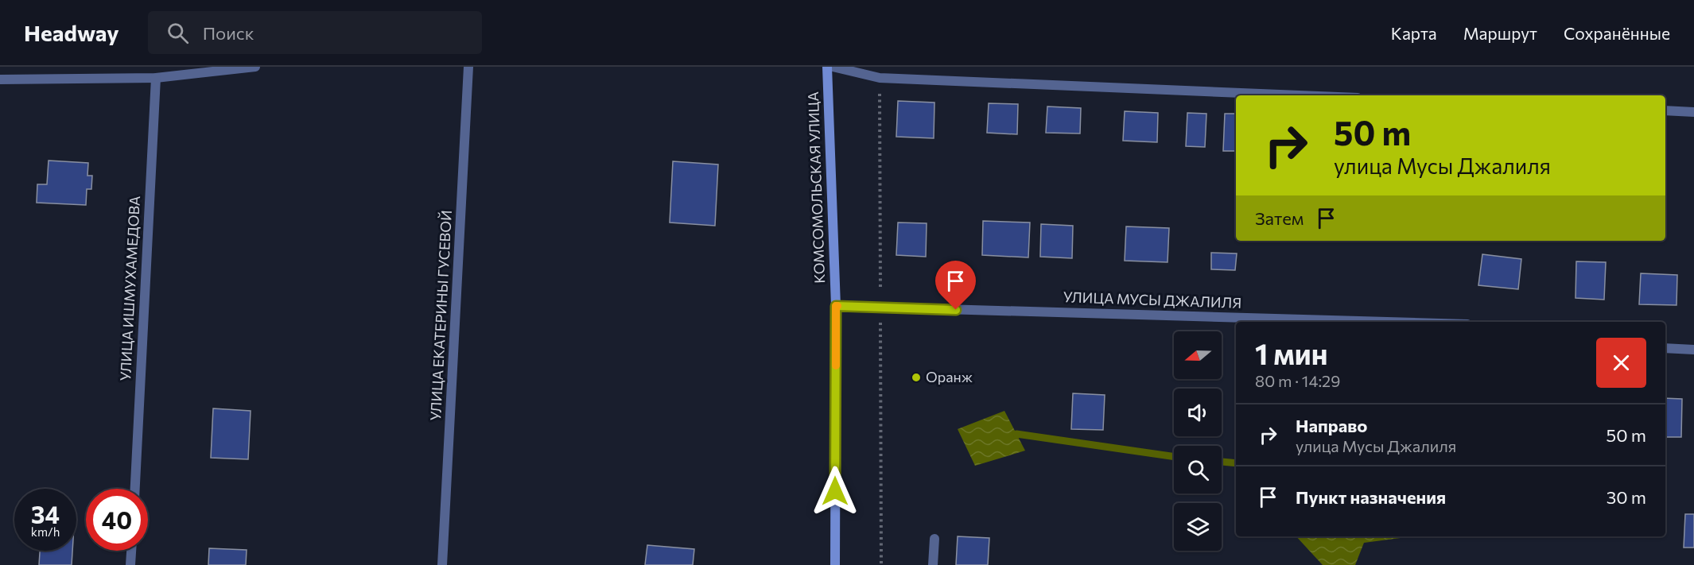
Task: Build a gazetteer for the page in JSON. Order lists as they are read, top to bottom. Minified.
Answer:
{"streets":{"street":["КОМСОМОЛЬСКАЯ УЛИЦА","УЛИЦА ИШМУХАМЕДОВА","УЛИЦА МУСЫ ДЖАЛИЛЯ","УЛИЦА ЕКАТЕРИНЫ ГУСЕВОЙ"]},"crossings":[["КОМСОМОЛЬСКАЯ УЛИЦА","УЛИЦА МУСЫ ДЖАЛИЛЯ"]],"places":["Оранж"],"north":"left","page":{"header":"Headway","search":"Поиск","nav":["Карта","Маршрут","Сохранённые"],"turn":["50 m","улица Мусы Джалиля"],"then":"Затем","heading":["1 мин","80 m · 14:29"],"list":[{"name":"Направо","note":"улица Мусы Джалиля","value":"50 m"},{"name":"Пункт назначения","value":"30 m"}],"speed":"34 km/h","limit":"40"}}
